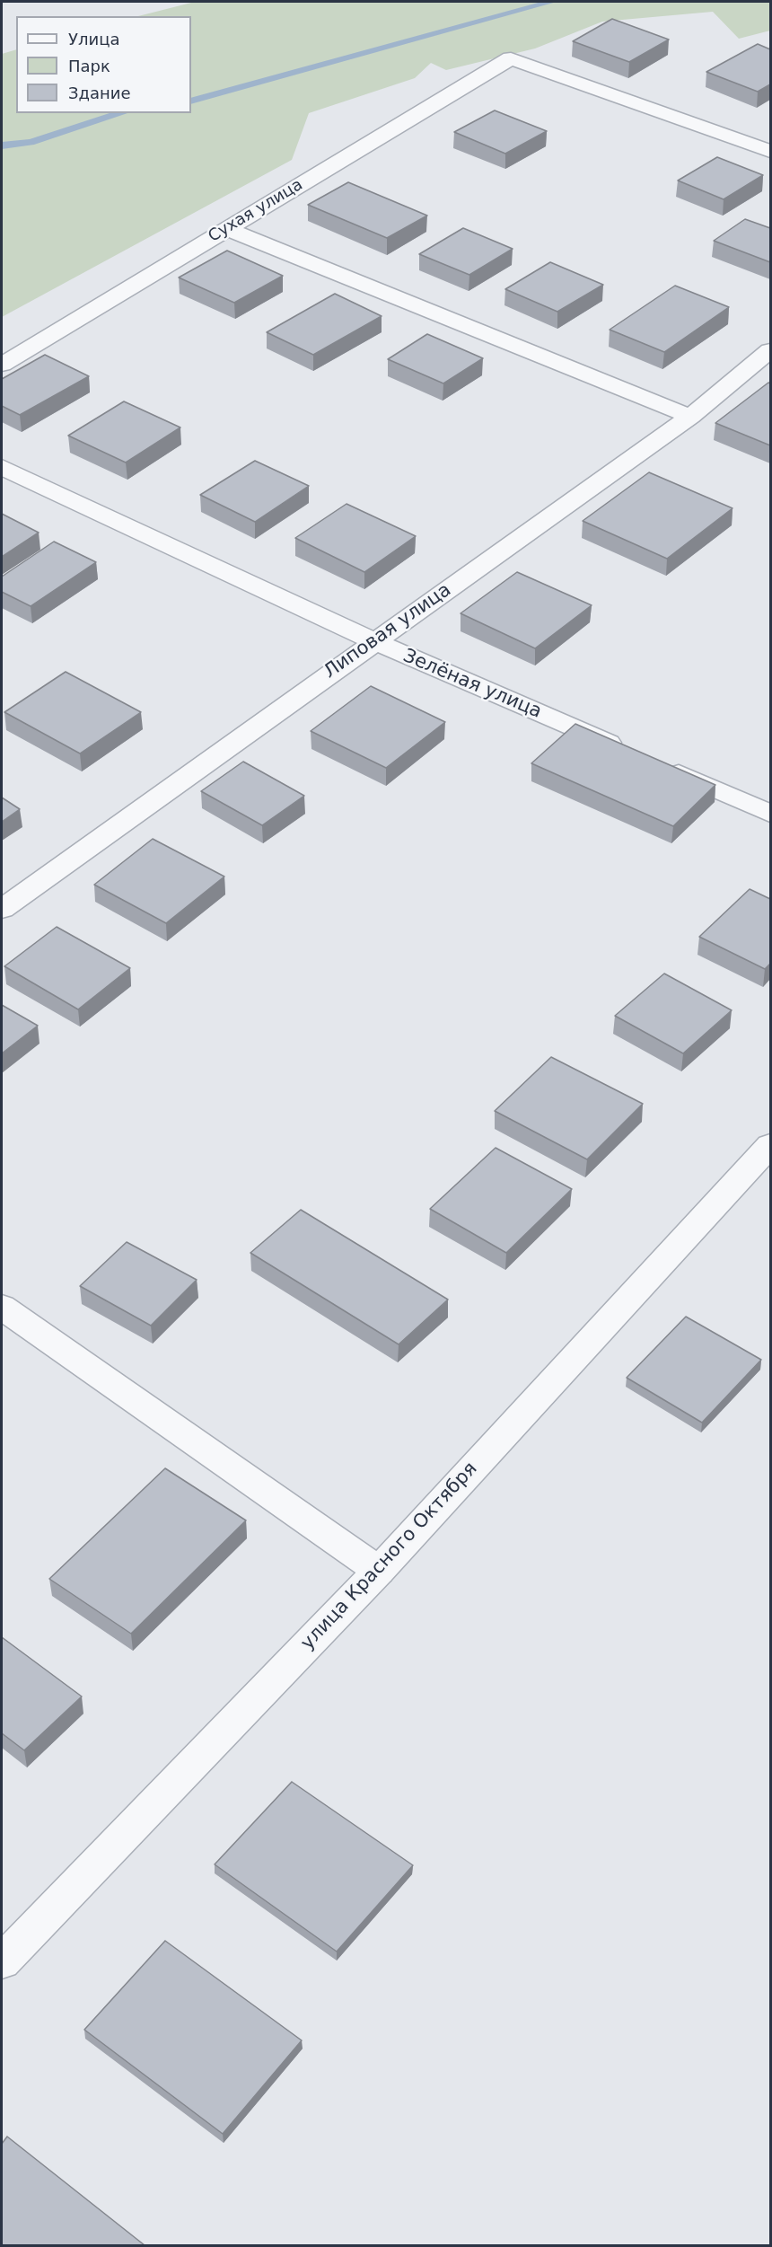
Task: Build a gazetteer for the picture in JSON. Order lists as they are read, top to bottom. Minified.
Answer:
{"streets":{"street":["Сухая улица","Липовая улица","Зелёная улица","улица Красного Октября"]},"crossings":[["Липовая улица","Зелёная улица"]],"legend":["Улица","Парк","Здание"]}
